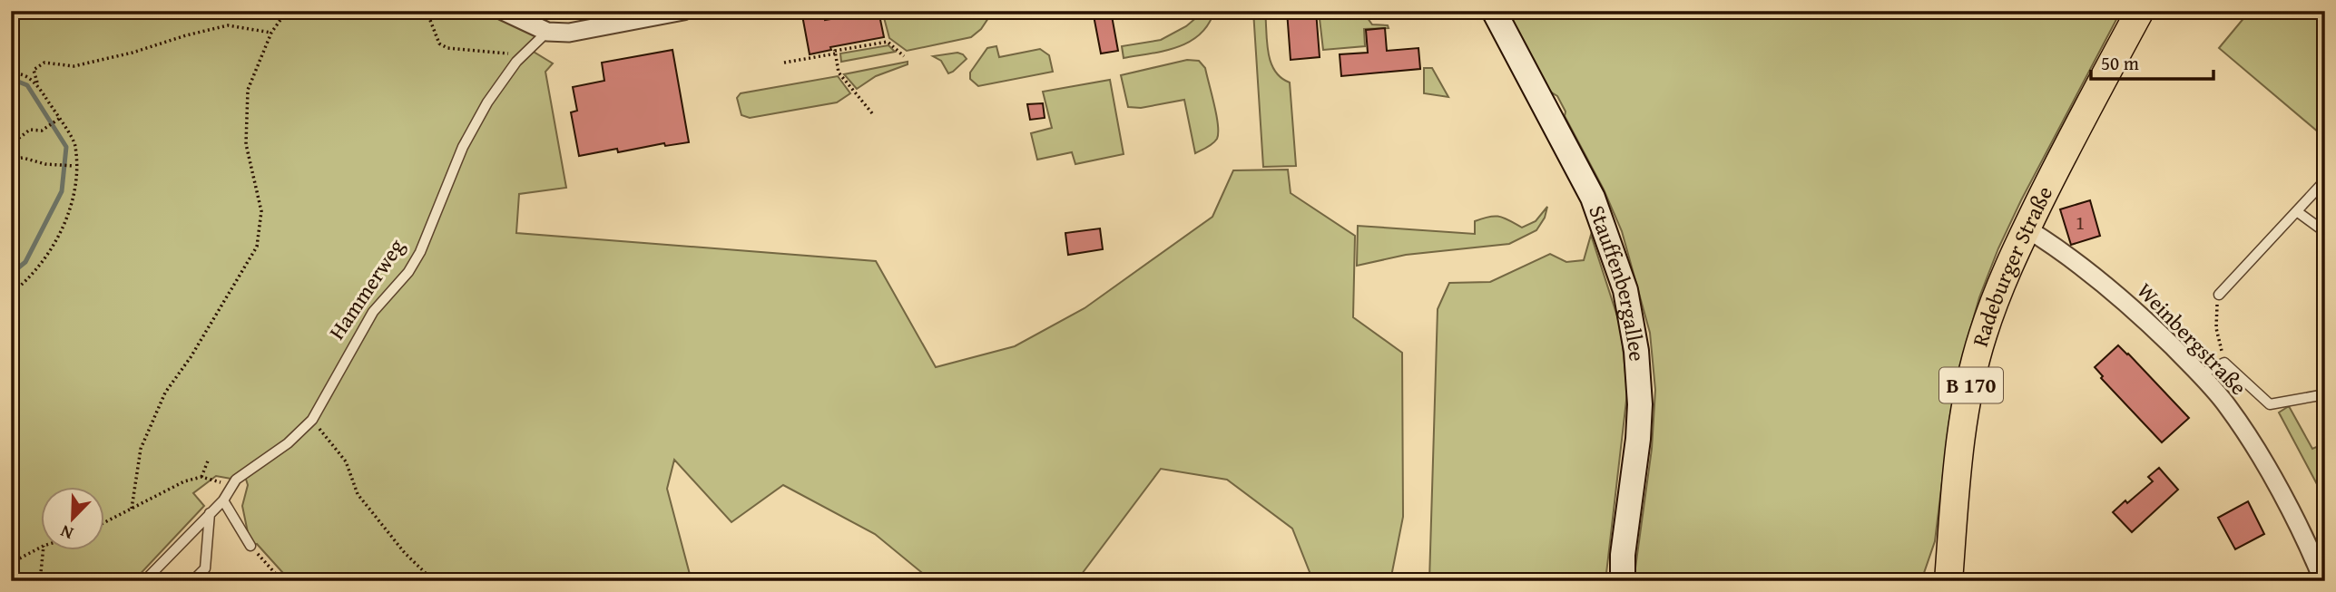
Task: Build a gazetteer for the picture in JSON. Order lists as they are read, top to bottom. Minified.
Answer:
{"streets":{"main road":["Radeburger Straße","Stauffenbergallee","B 170"],"street":["Weinbergstraße"],"lane":["Hammerweg"]},"crossings":[["Radeburger Straße","Weinbergstraße"]],"house_numbers":["1"],"scale_bar":"50 m","north":"bottom left"}
